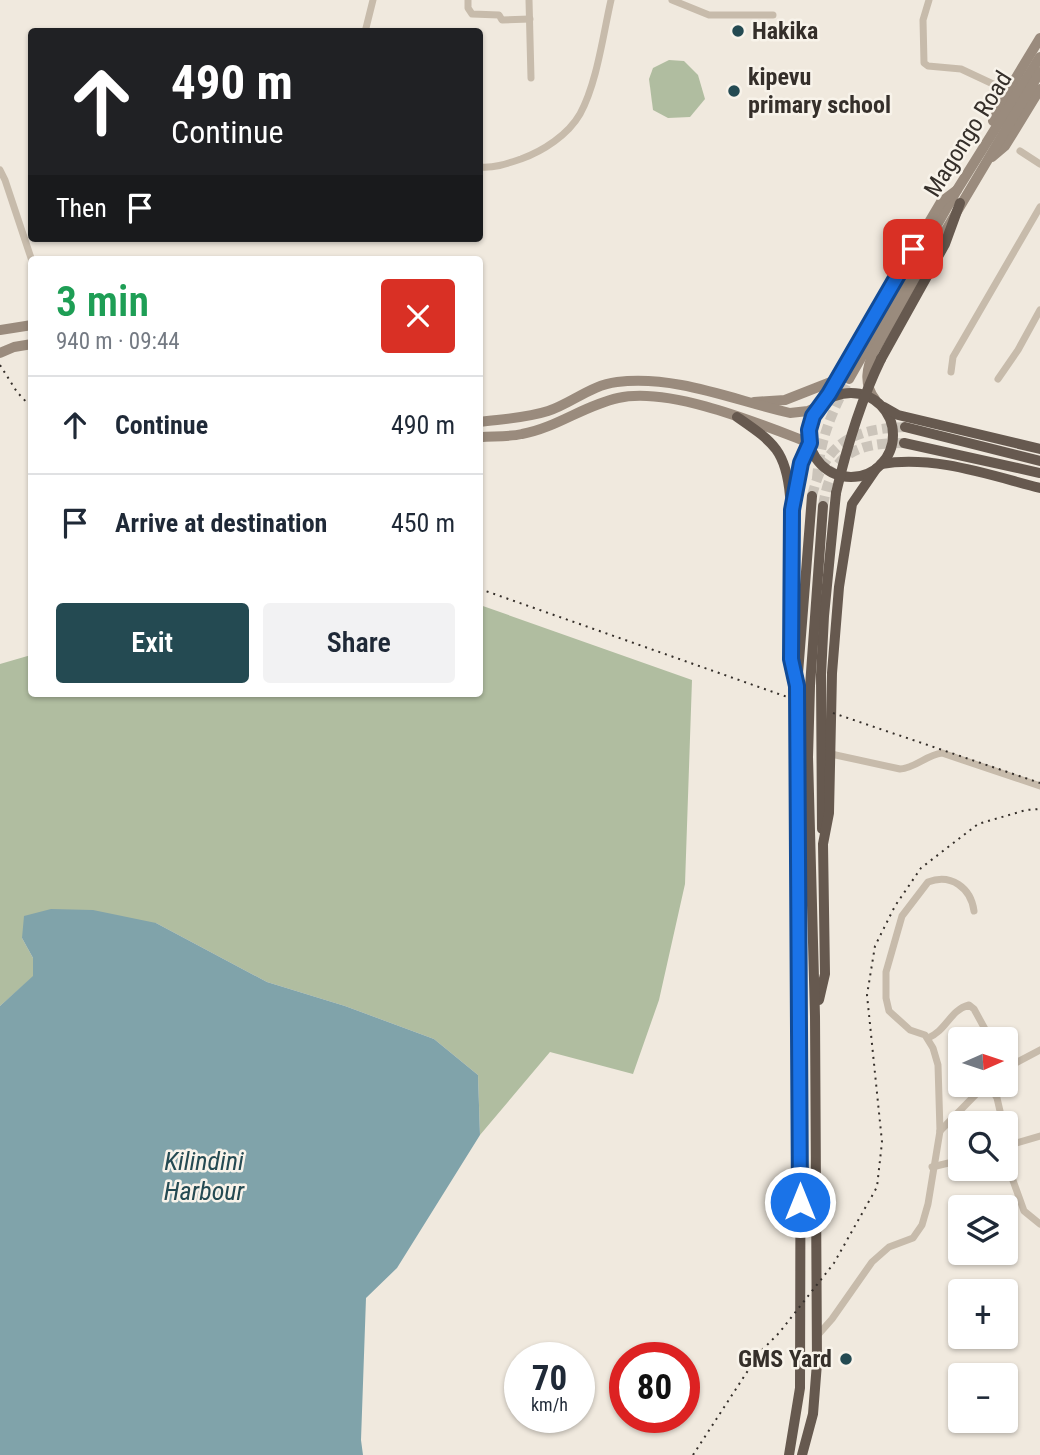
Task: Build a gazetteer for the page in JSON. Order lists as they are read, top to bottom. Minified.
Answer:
{"streets":{"main road":["Magongo Road"]},"water":["Kilindini Harbour"],"places":["Hakika","kipevu primary school","GMS Yard"],"north":"right","page":{"turn":["490 m","Continue"],"then":"Then","heading":["3 min","940 m · 09:44"],"list":[{"name":"Continue","value":"490 m"},{"name":"Arrive at destination","value":"450 m"}],"buttons":["Exit","Share"],"map_buttons":["+","−"],"speed":"70 km/h","limit":"80"}}
